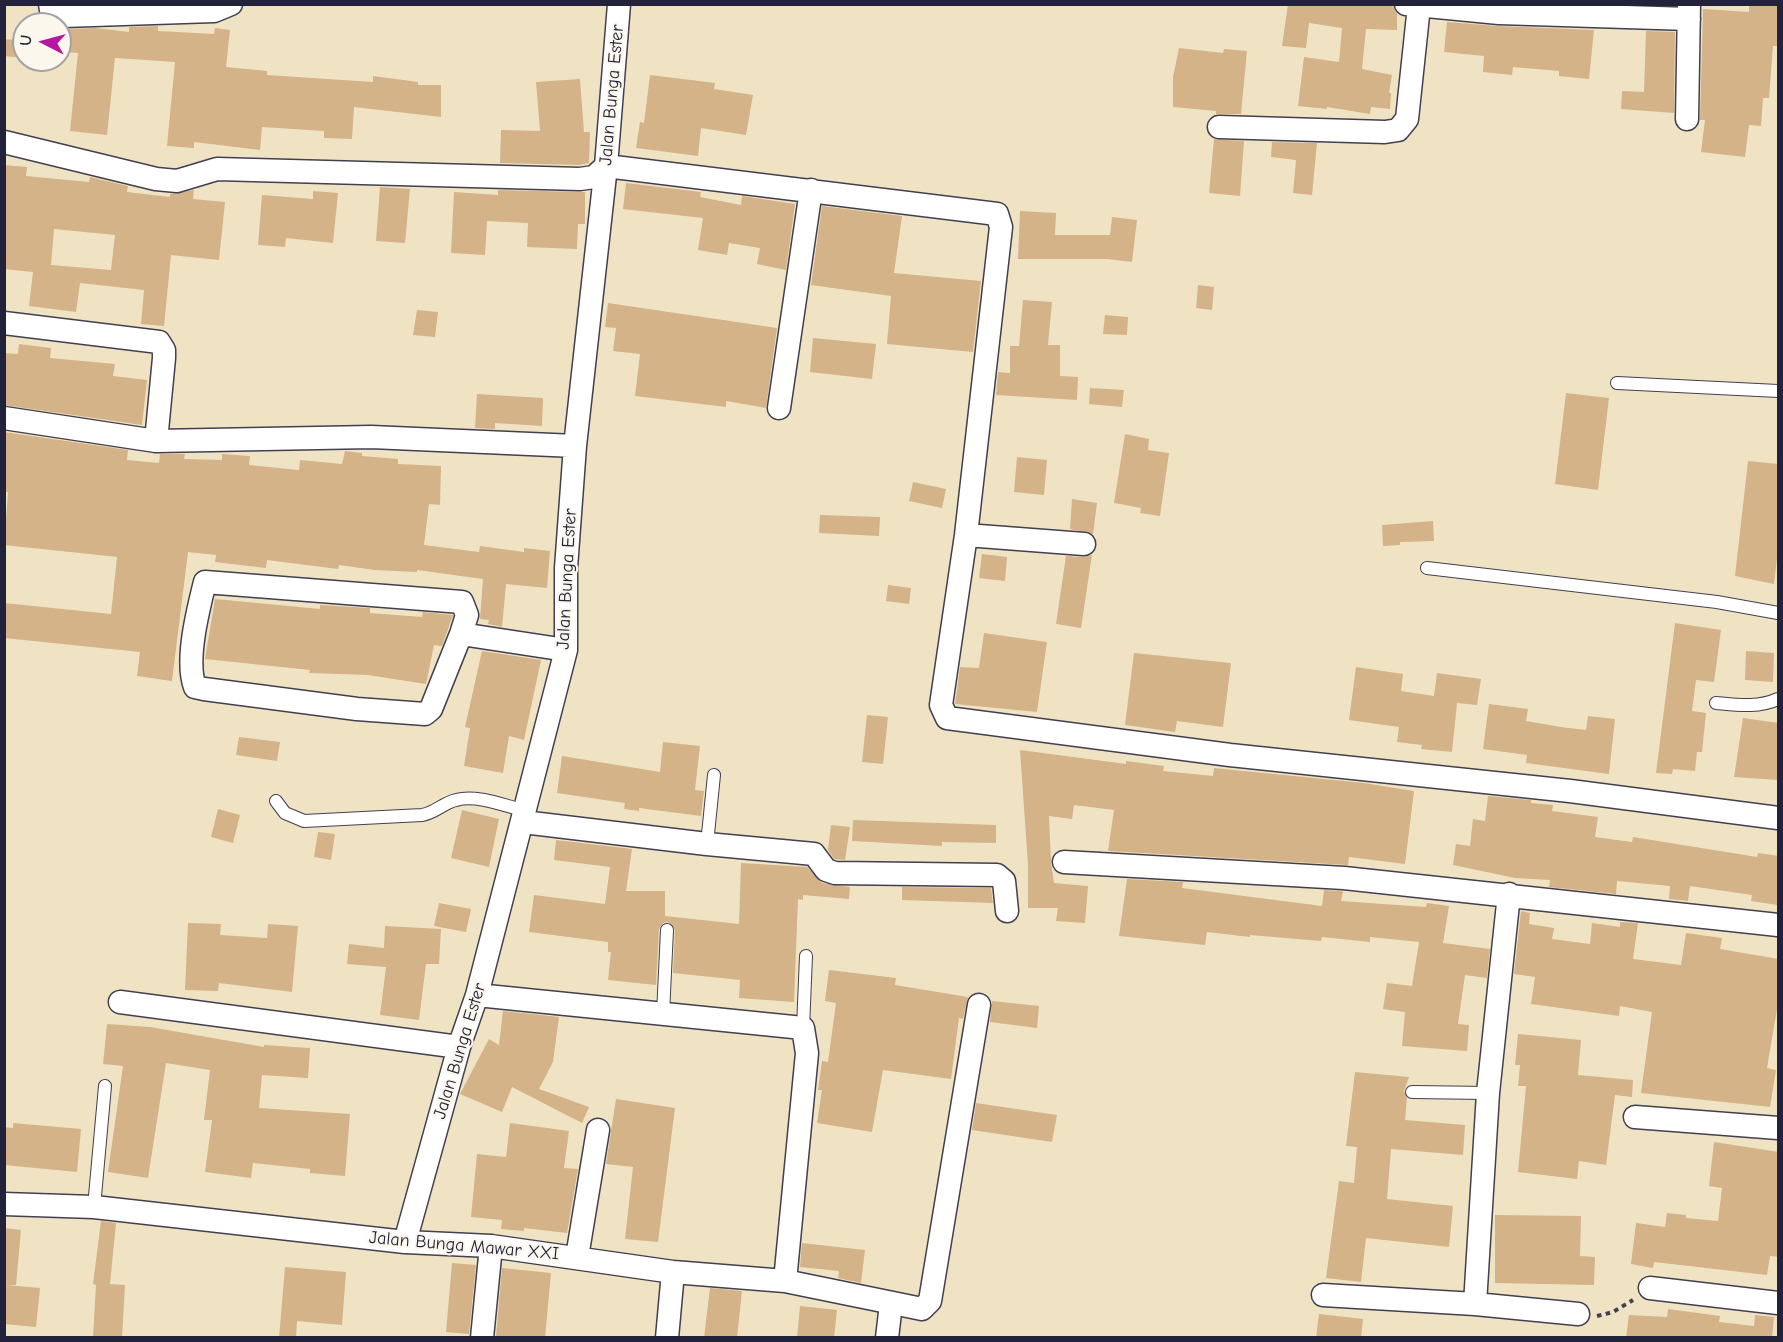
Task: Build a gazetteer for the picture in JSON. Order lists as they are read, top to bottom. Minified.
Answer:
{"streets":{"street":["Jalan Bunga Ester","Jalan Bunga Mawar XXI"]},"crossings":[["Jalan Bunga Ester","Jalan Bunga Mawar XXI"]],"north":"left"}
